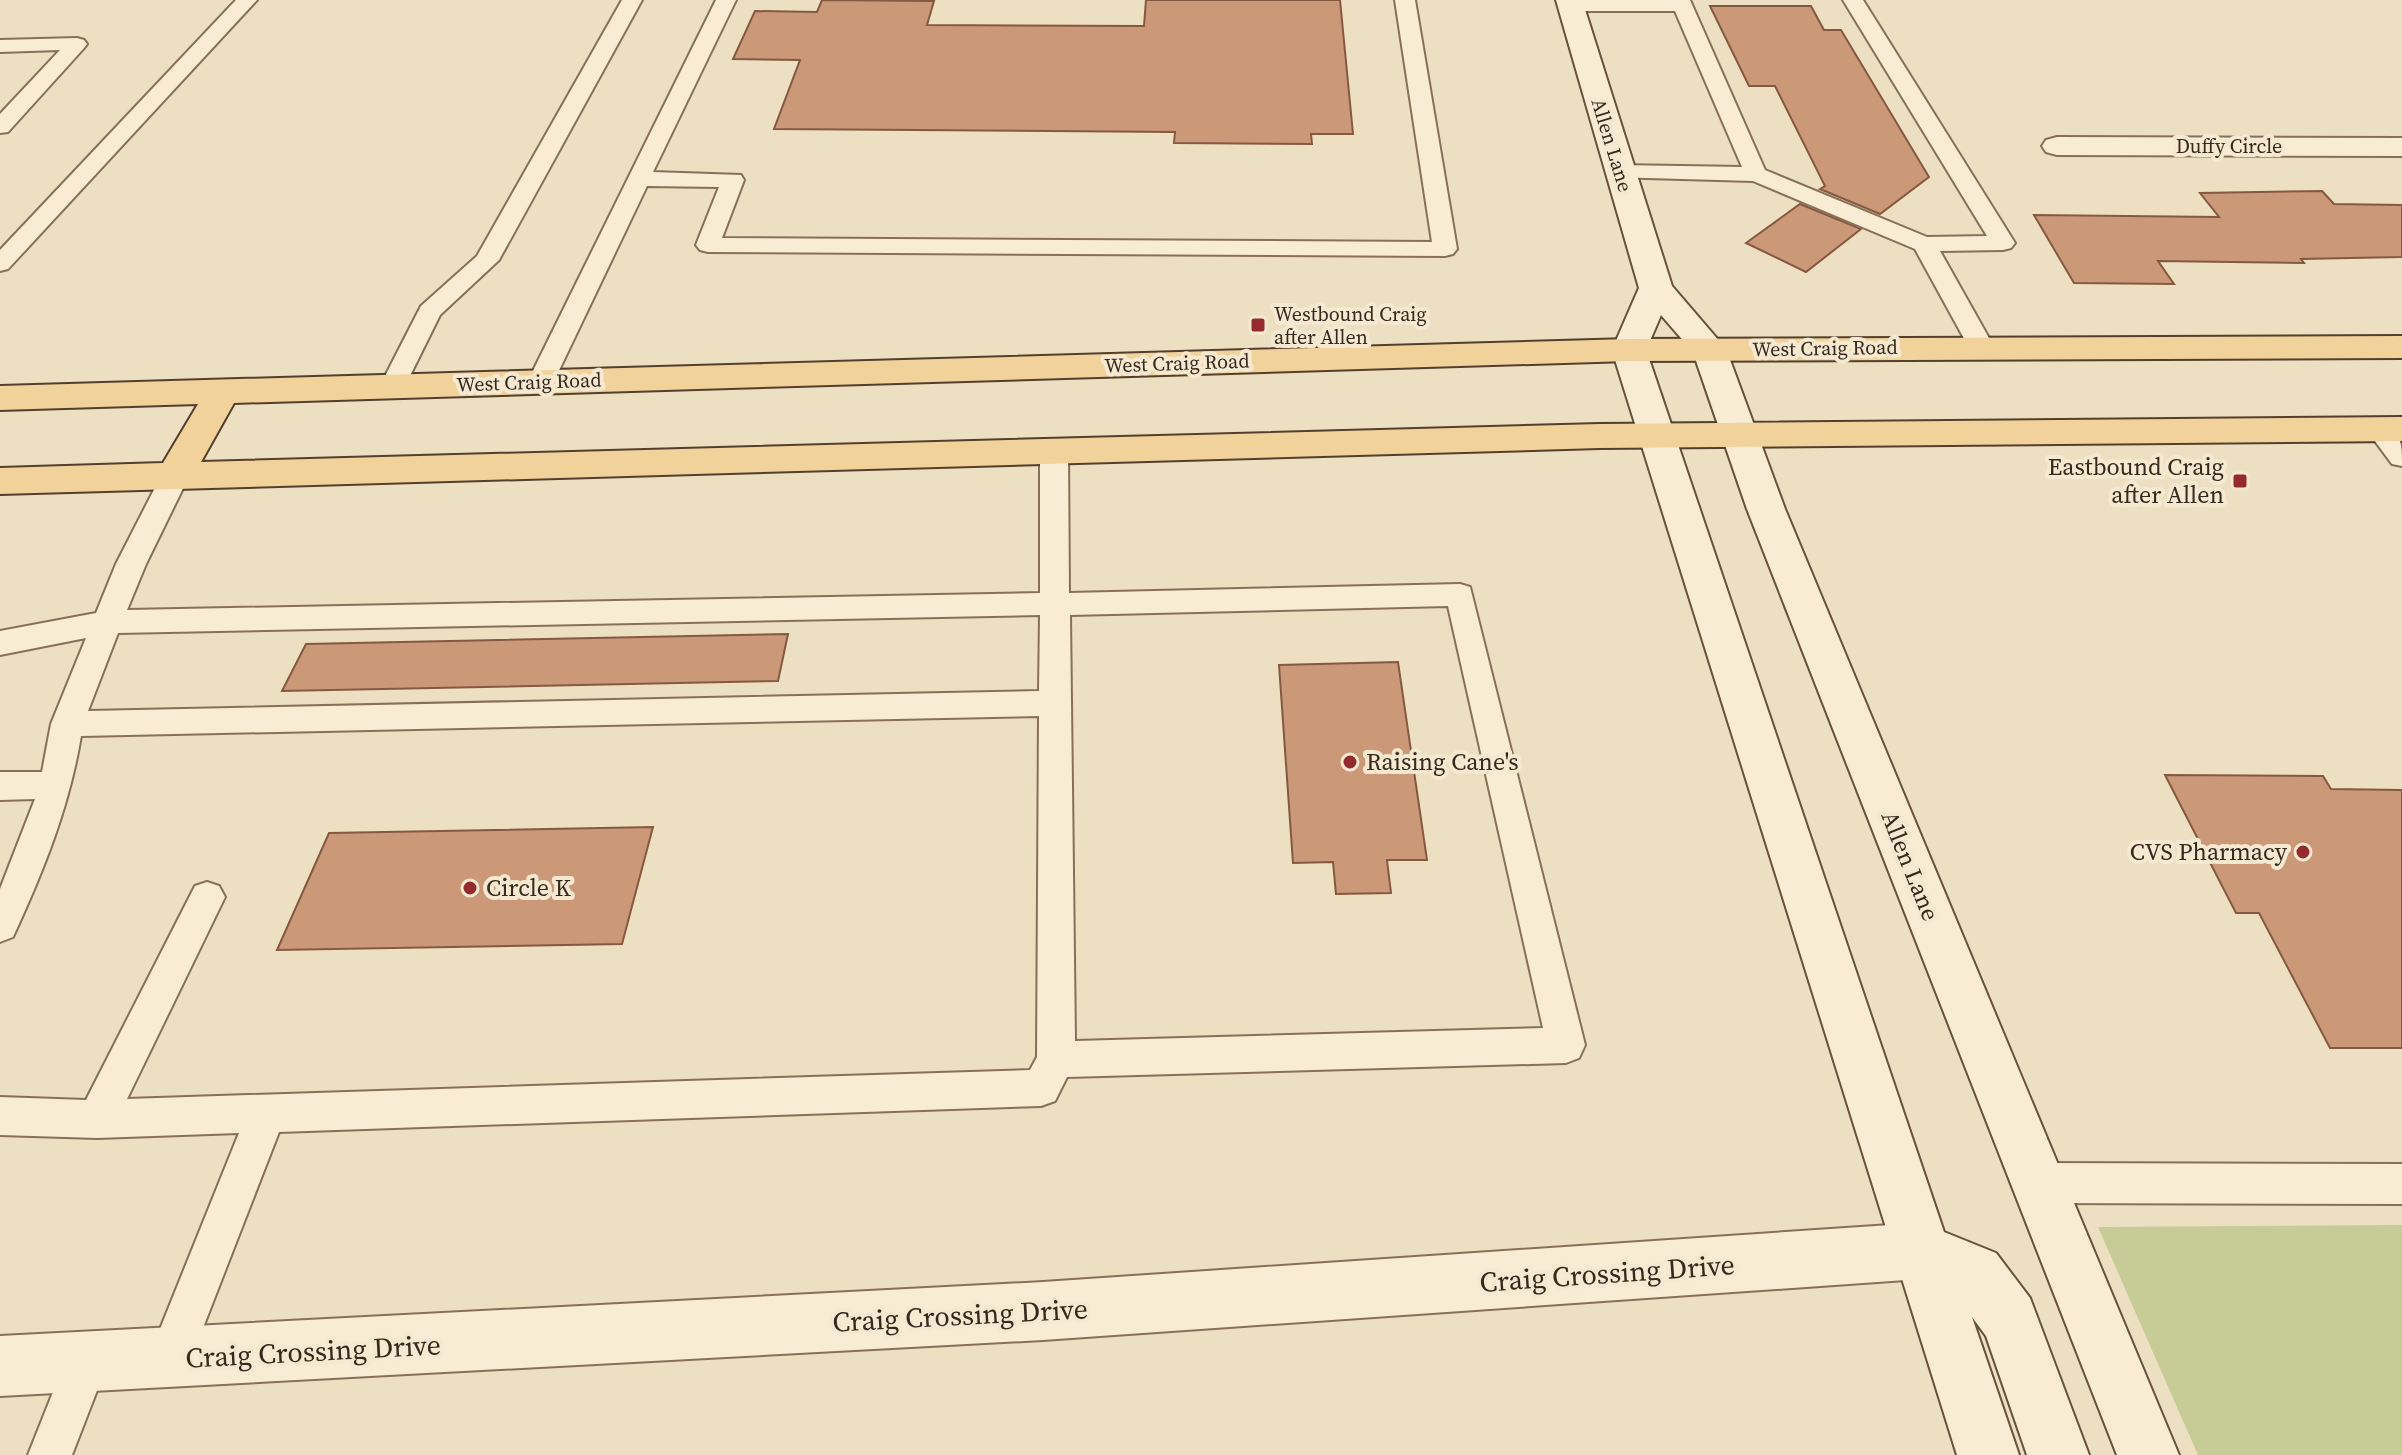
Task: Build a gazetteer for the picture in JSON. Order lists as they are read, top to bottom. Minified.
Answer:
{"streets":{"main road":["Allen Lane","Duffy Circle","West Craig Road","Craig Crossing Drive"]},"crossings":[["Allen Lane","West Craig Road"]],"places":{"transit":["Westbound Craig after Allen","Eastbound Craig after Allen"],"other":["Raising Cane's","CVS Pharmacy","Circle K"]}}
